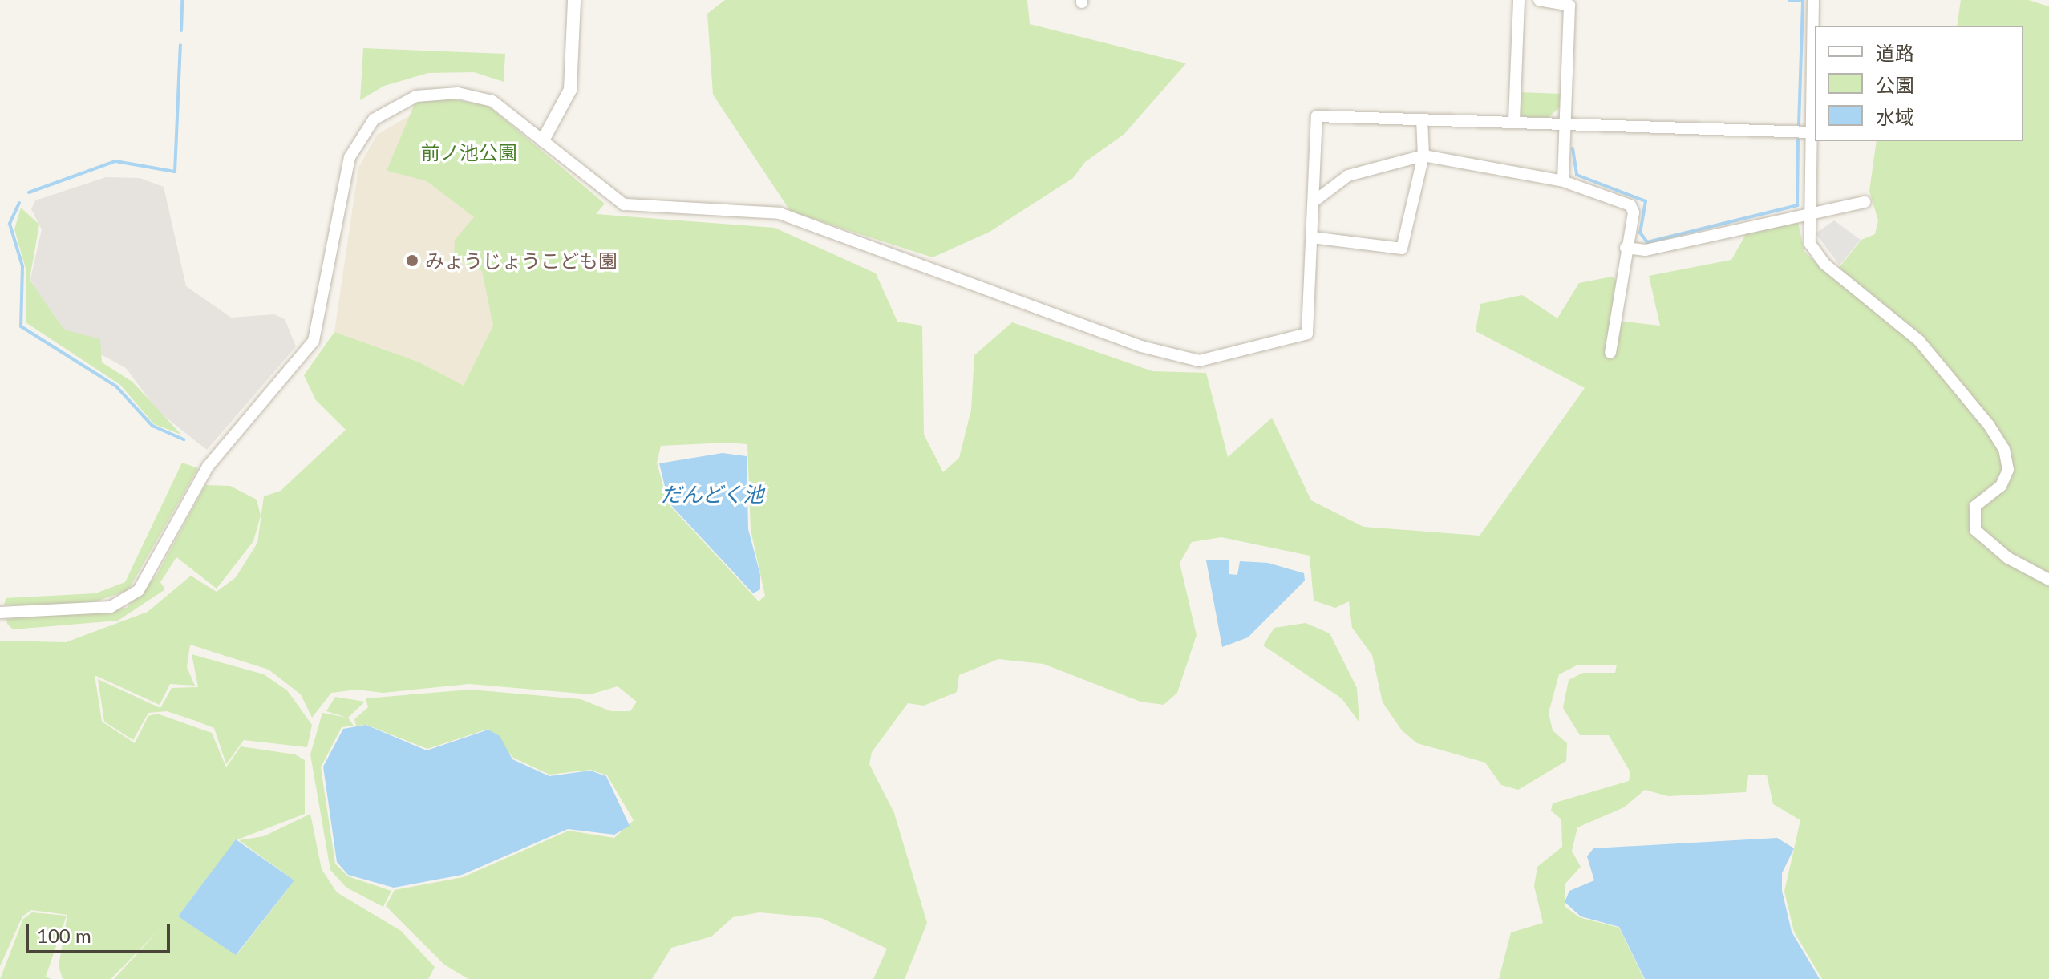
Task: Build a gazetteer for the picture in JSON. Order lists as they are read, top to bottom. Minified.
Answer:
{"water":["だんどく池"],"parks":["前ノ池公園"],"places":["みょうじょうこども園"],"legend":["道路","公園","水域"],"scale_bar":"100 m"}
